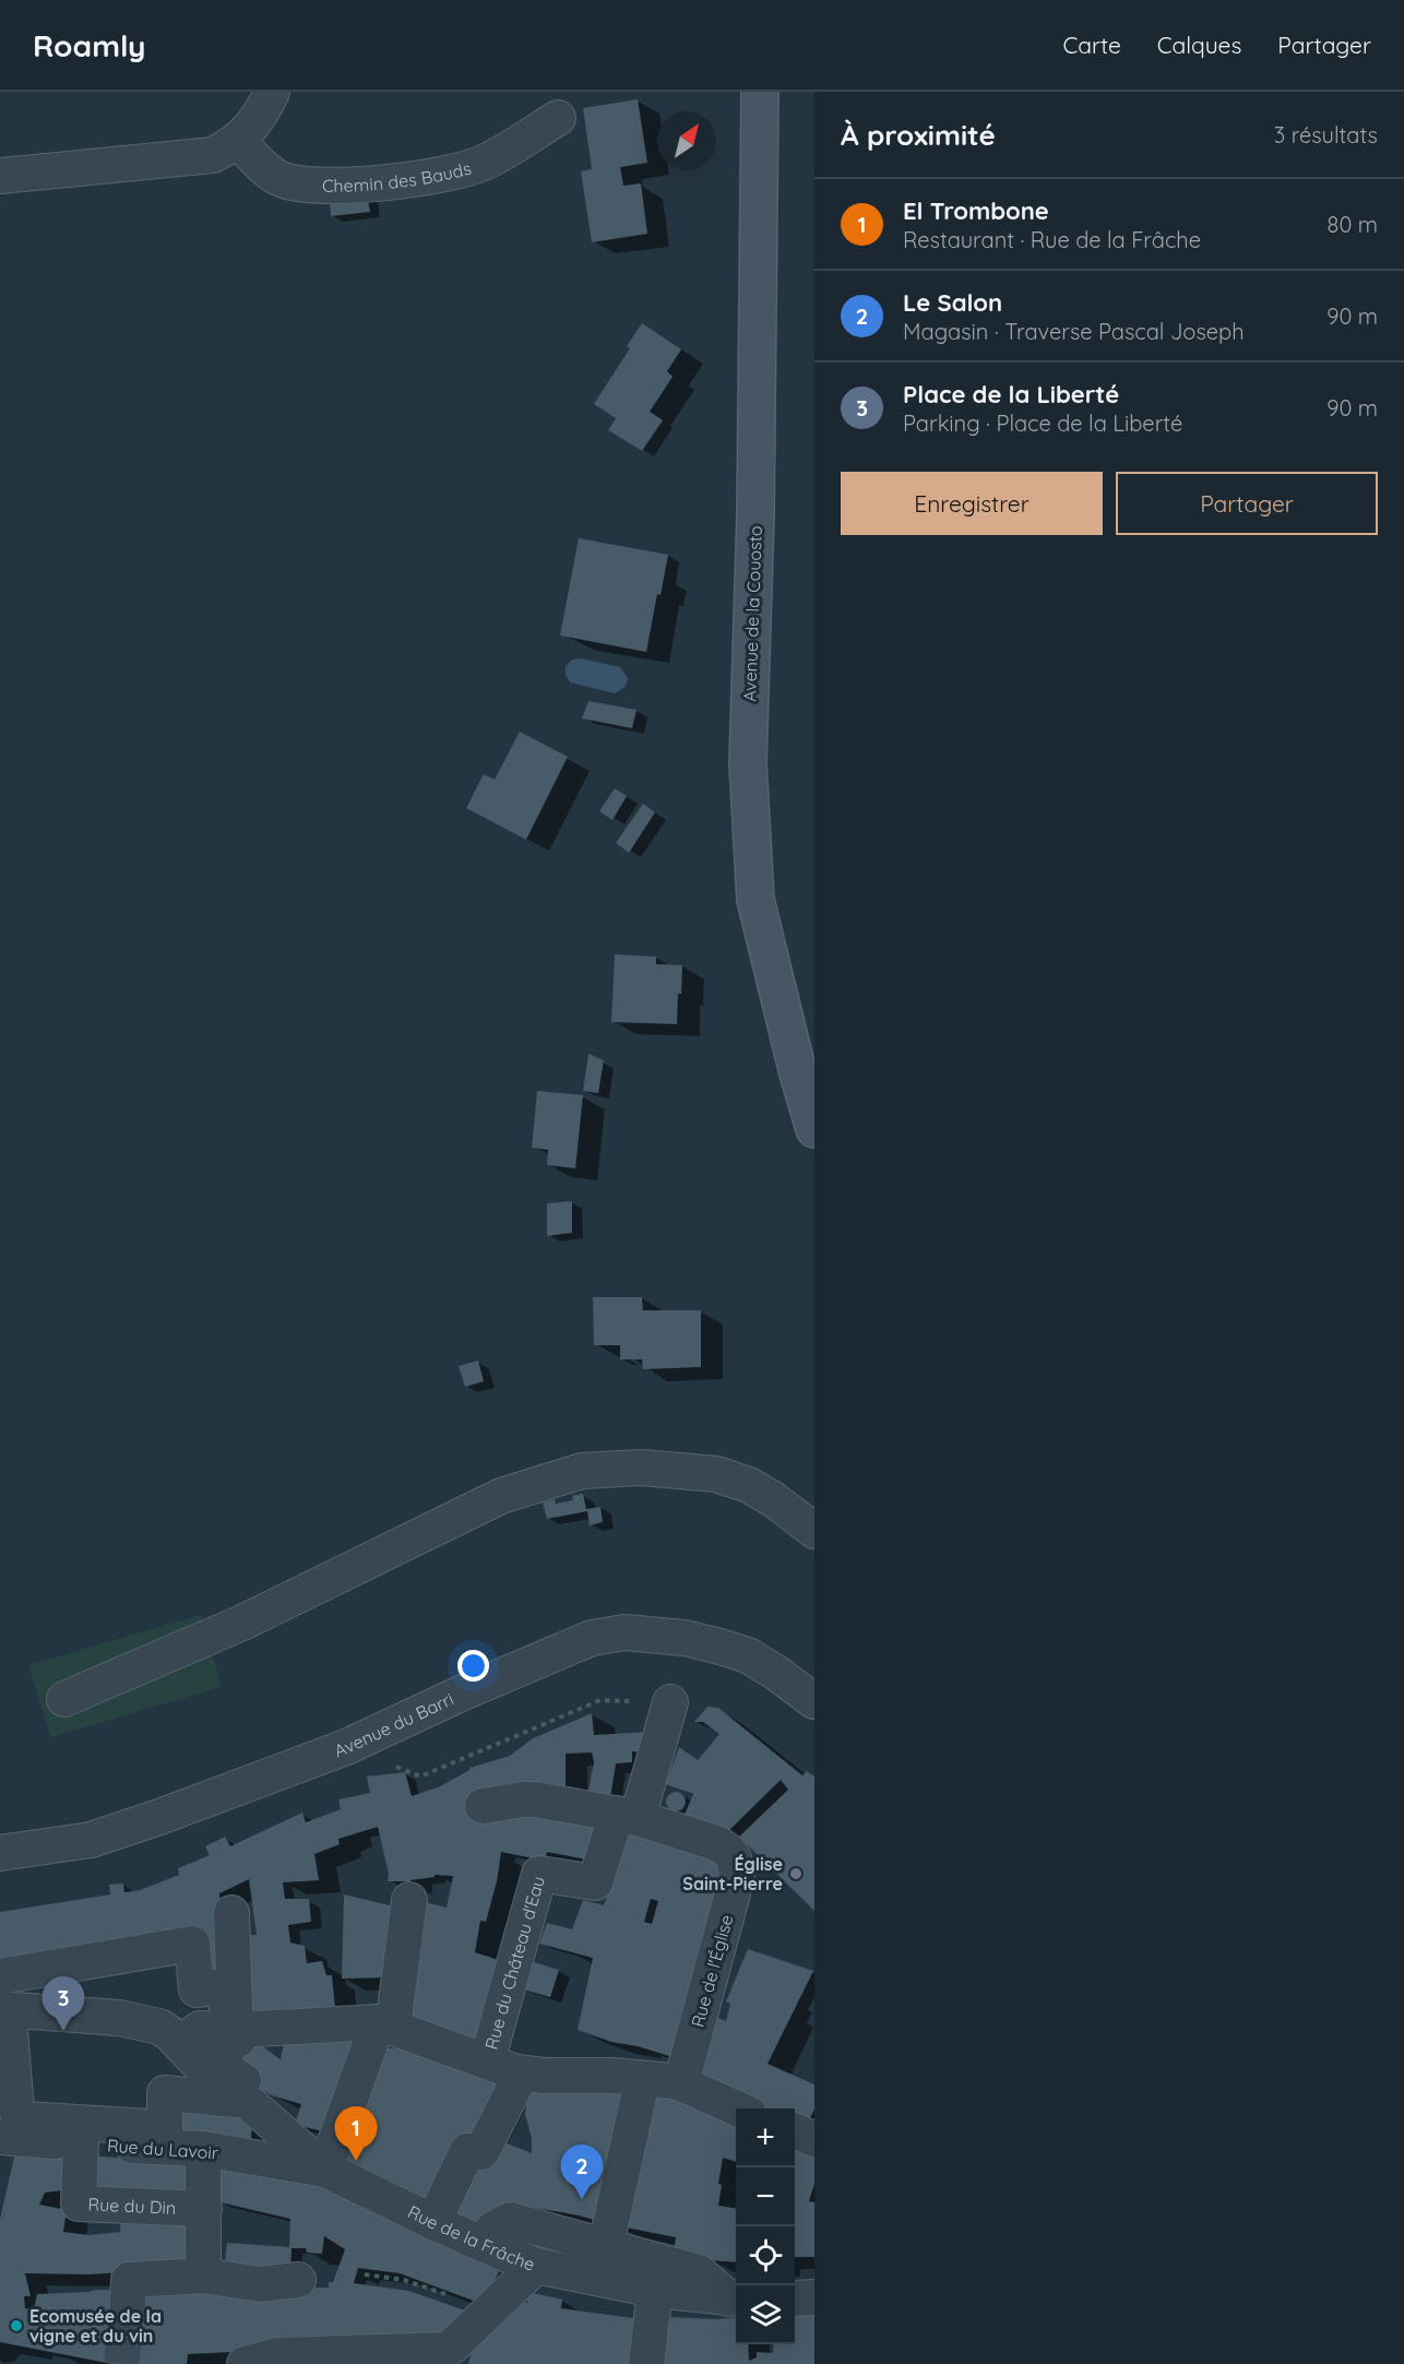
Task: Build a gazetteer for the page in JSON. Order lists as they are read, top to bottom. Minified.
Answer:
{"streets":{"main road":["Avenue de la Couosto"],"street":["Chemin des Bauds","Avenue du Barri","Rue du Château d'Eau","Rue de l'Église","Rue du Lavoir","Rue du Din","Rue de la Frâche"]},"crossings":[["Rue du Château d'Eau","Rue de l'Église"],["Rue de l'Église","Rue de la Frâche"],["Rue du Lavoir","Rue du Din"],["Rue du Lavoir","Rue de la Frâche"]],"places":["Église Saint-Pierre","Ecomusée de la vigne et du vin"],"north":"top right","page":{"header":"Roamly","nav":["Carte","Calques","Partager"],"heading":["À proximité","3 résultats"],"list":[{"mark":"1","name":"El Trombone","note":"Restaurant · Rue de la Frâche","value":"80 m"},{"mark":"2","name":"Le Salon","note":"Magasin · Traverse Pascal Joseph","value":"90 m"},{"mark":"3","name":"Place de la Liberté","note":"Parking · Place de la Liberté","value":"90 m"}],"buttons":["Enregistrer","Partager"],"pins":["3","1","2"],"map_buttons":["+","−"]}}
